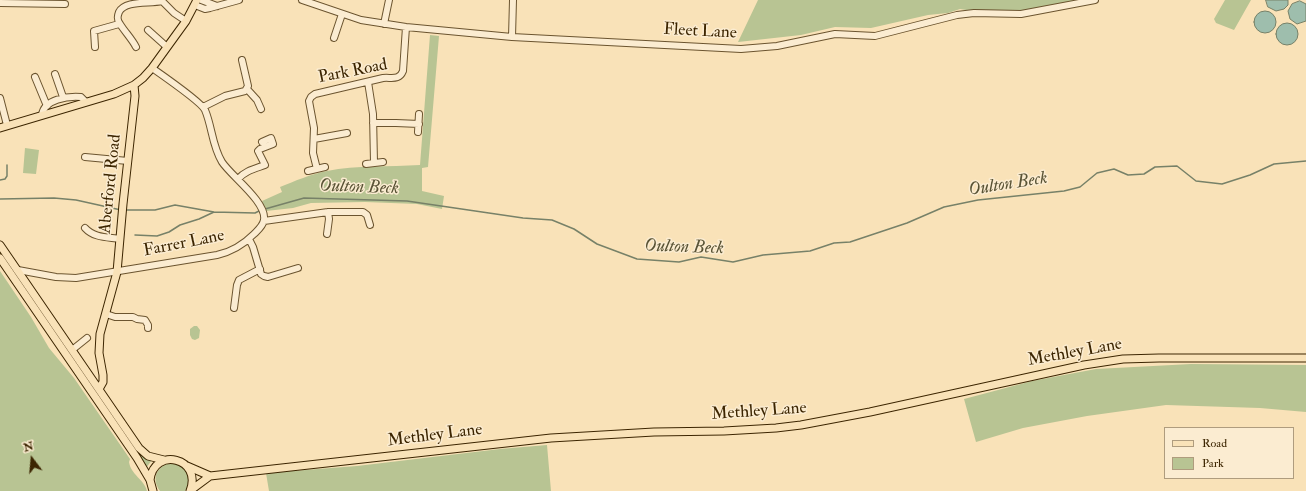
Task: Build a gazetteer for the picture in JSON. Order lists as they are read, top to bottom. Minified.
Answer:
{"streets":{"main road":["Aberford Road","Methley Lane"],"street":["Fleet Lane","Park Road","Farrer Lane"]},"crossings":[["Fleet Lane","Park Road"],["Aberford Road","Farrer Lane"],["Aberford Road","Methley Lane"],["Farrer Lane","Methley Lane"]],"water":["Oulton Beck"],"legend":["Road","Park"],"north":"top"}
